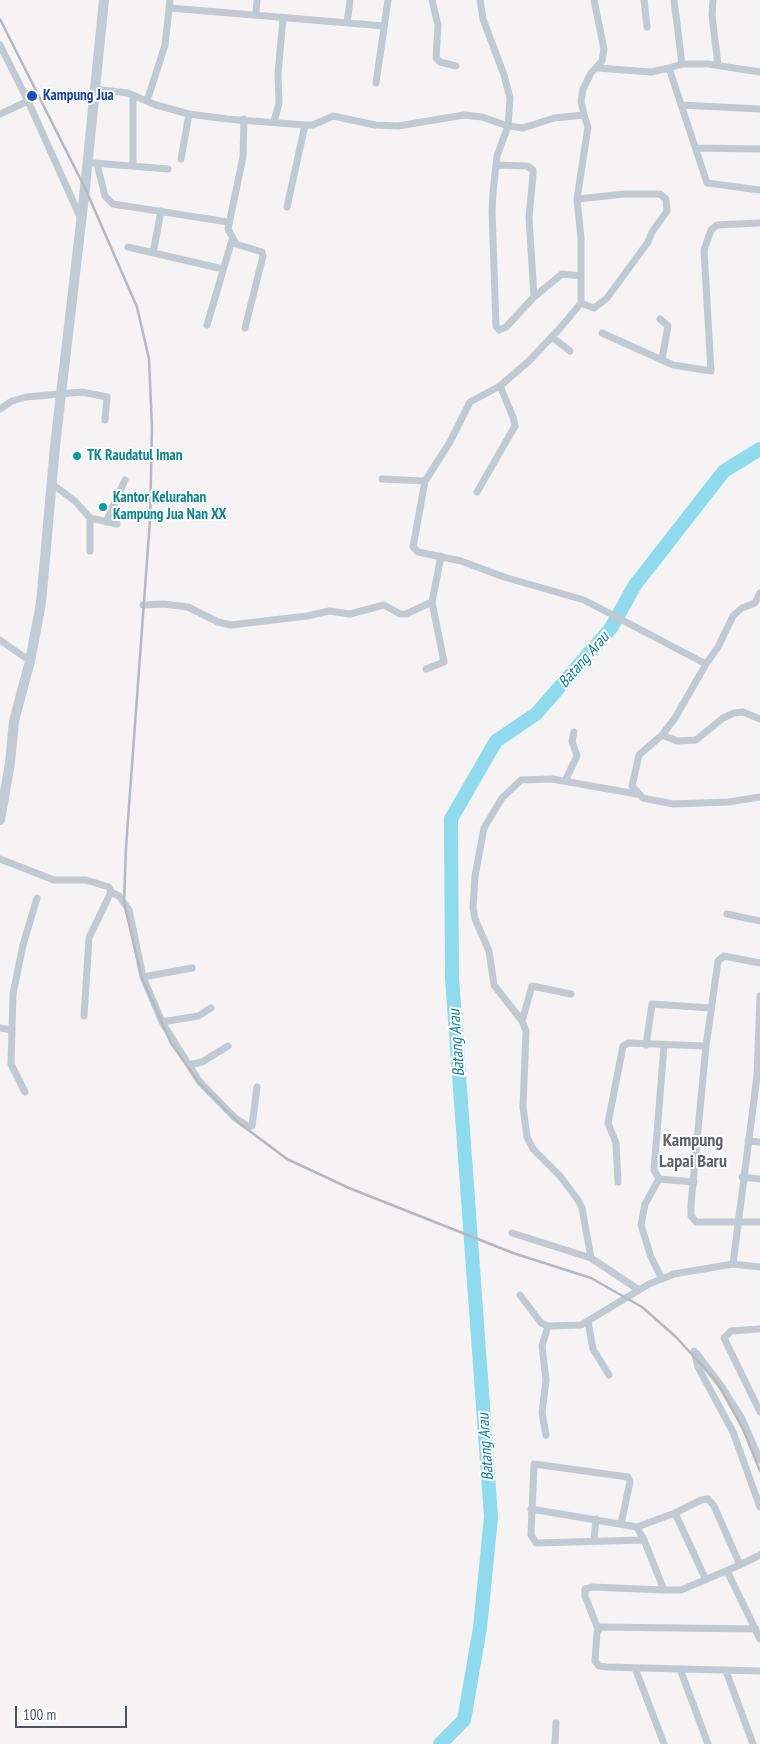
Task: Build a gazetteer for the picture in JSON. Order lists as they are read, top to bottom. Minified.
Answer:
{"districts":["Kampung Lapai Baru"],"water":["Batang Arau"],"places":["Kampung Jua","TK Raudatul Iman","Kantor Kelurahan Kampung Jua Nan XX"],"scale_bar":"100 m"}
